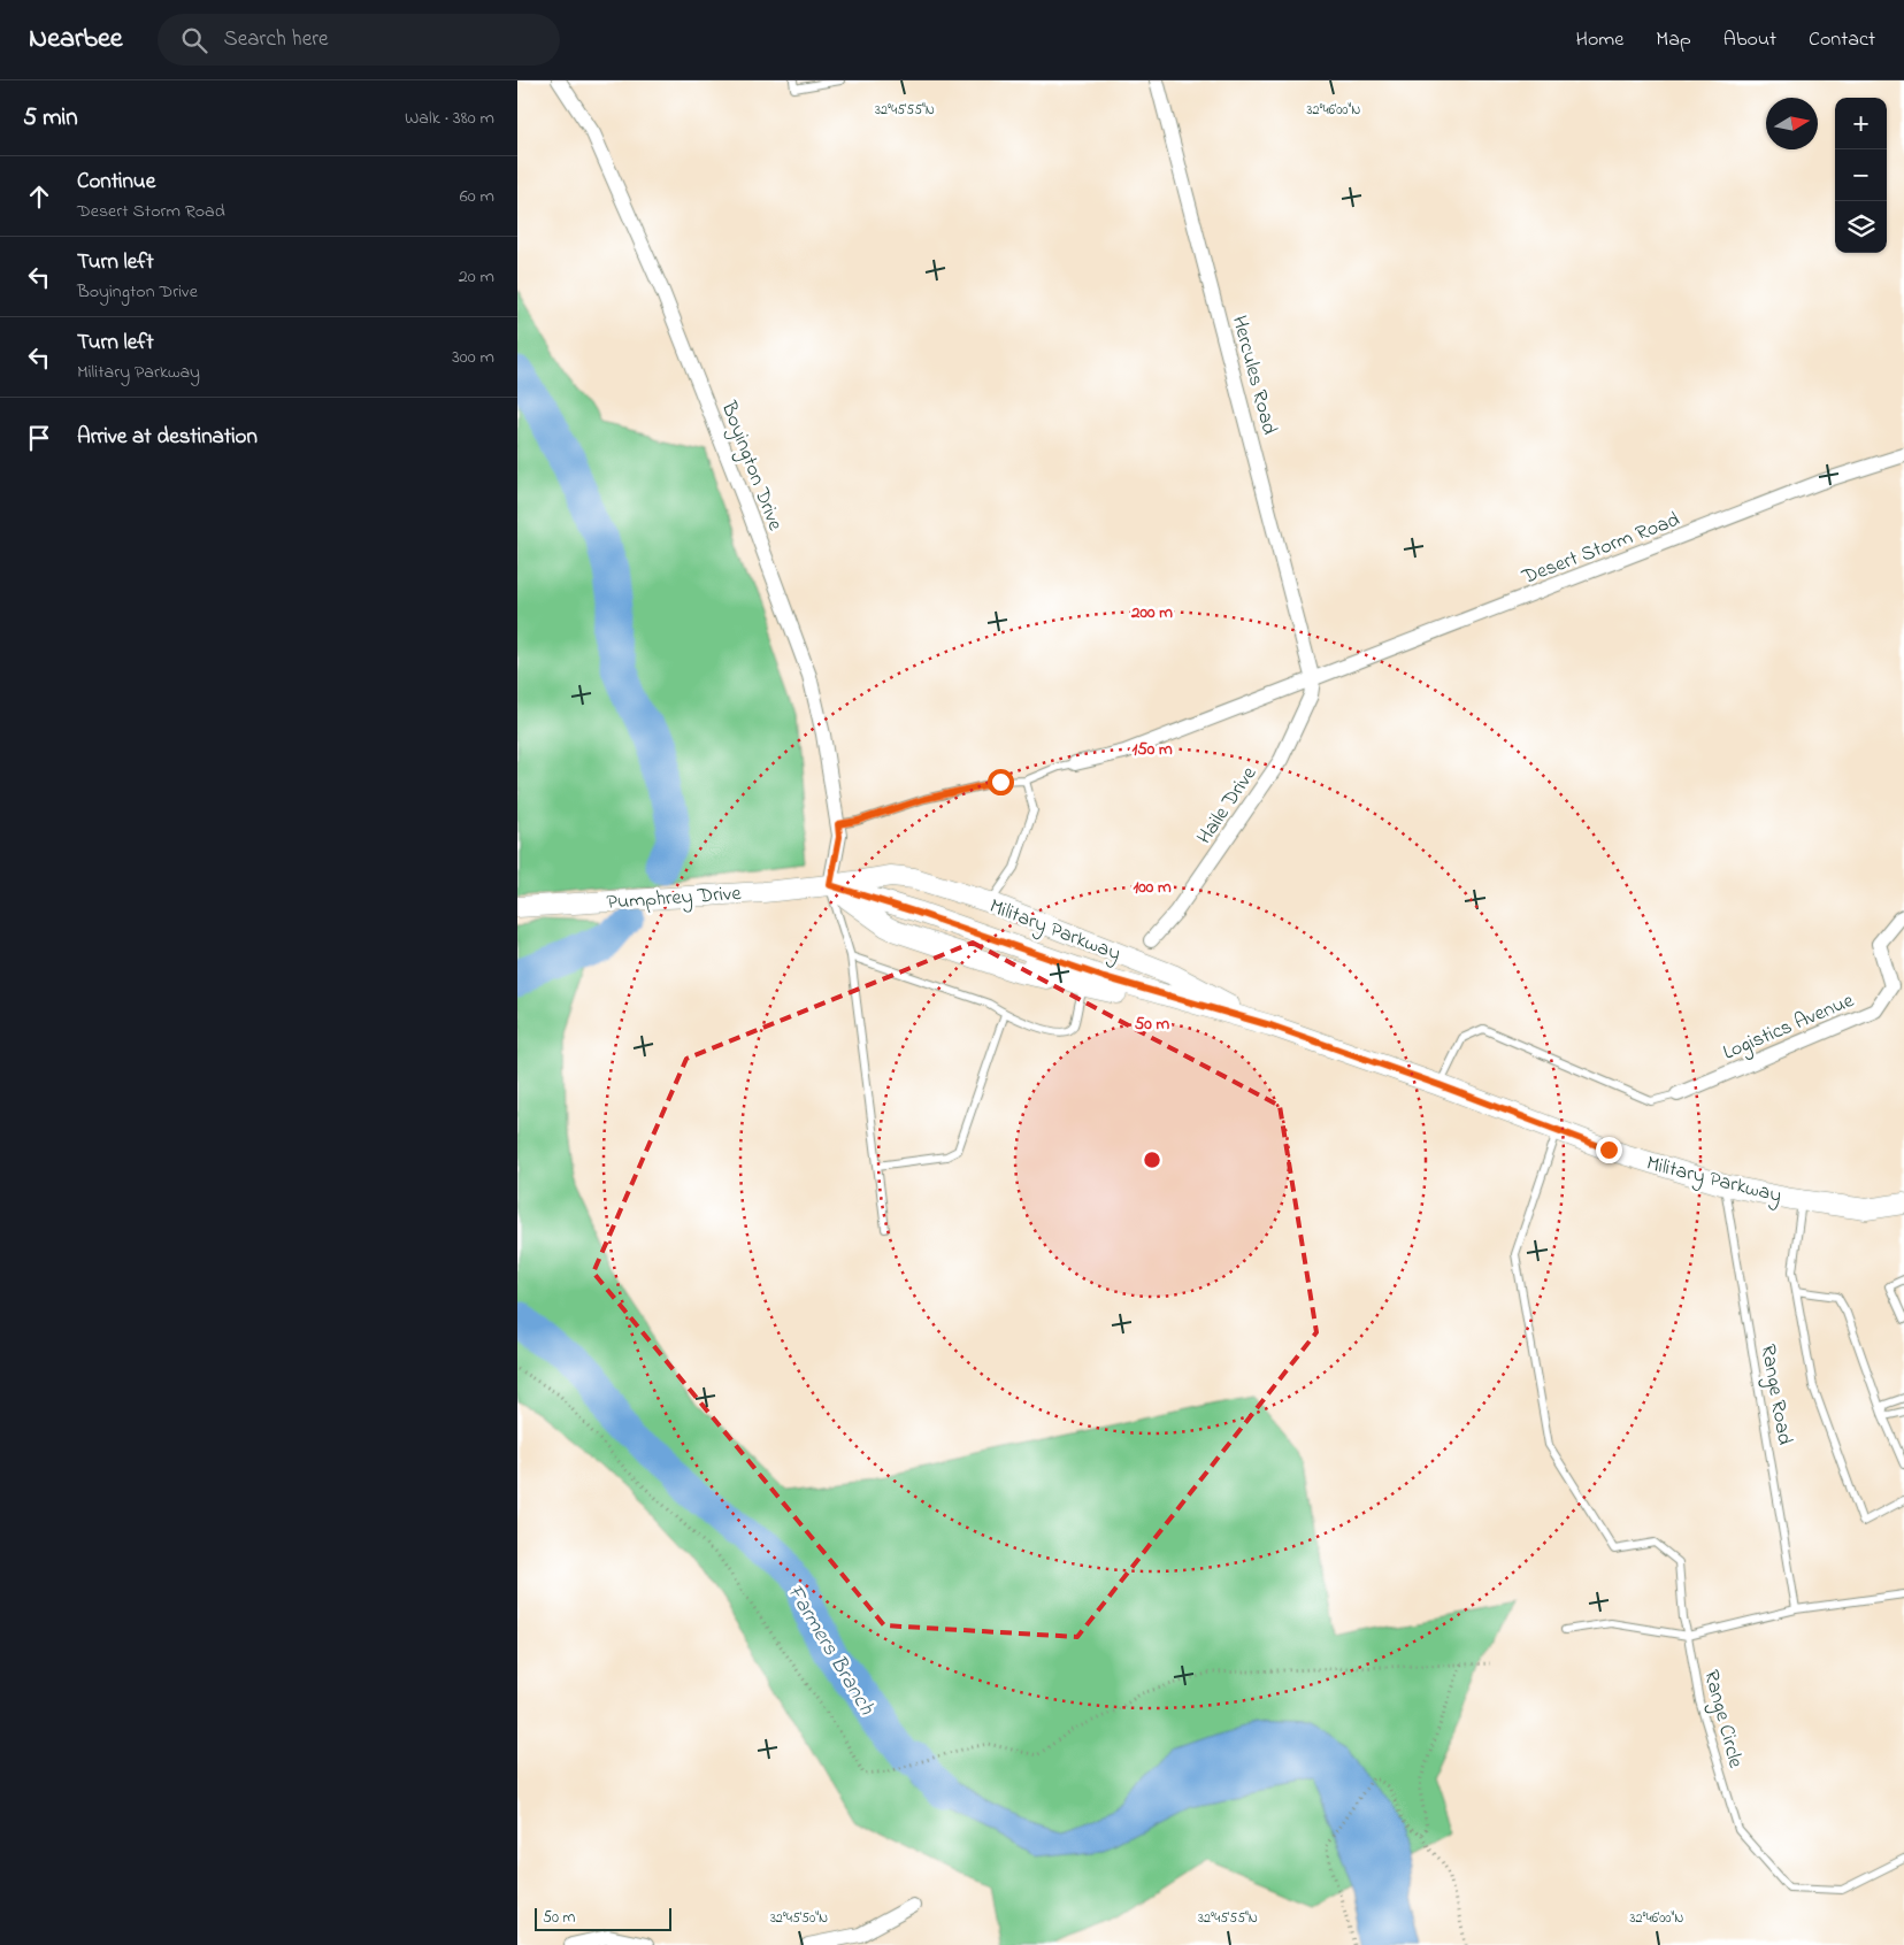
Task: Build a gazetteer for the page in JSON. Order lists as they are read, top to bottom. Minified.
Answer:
{"streets":{"street":["Hercules Road","Boyington Drive","Desert Storm Road","Haile Drive","Pumphrey Drive","Military Parkway","Logistics Avenue"],"lane":["Range Road","Range Circle"]},"crossings":[["Hercules Road","Desert Storm Road"],["Hercules Road","Haile Drive"],["Boyington Drive","Pumphrey Drive"],["Boyington Drive","Military Parkway"],["Desert Storm Road","Haile Drive"],["Pumphrey Drive","Military Parkway"],["Military Parkway","Range Road"],["Military Parkway","Range Circle"]],"water":["Farmers Branch"],"scale_bar":"50 m","north":"right","page":{"header":"Nearbee","search":"Search here","nav":["Home","Map","About","Contact"],"heading":["5 min","Walk · 380 m"],"map_buttons":["+","−"],"list":[["Continue","Desert Storm Road","60 m"],["Turn left","Boyington Drive","20 m"],["Turn left","Military Parkway","300 m"],"Arrive at destination"],"scale":"50 m"},"coordinates":["32°45'55\"N","32°46'00\"N","32°45'50\"N"],"rings":["200 m","150 m","100 m","50 m"]}
